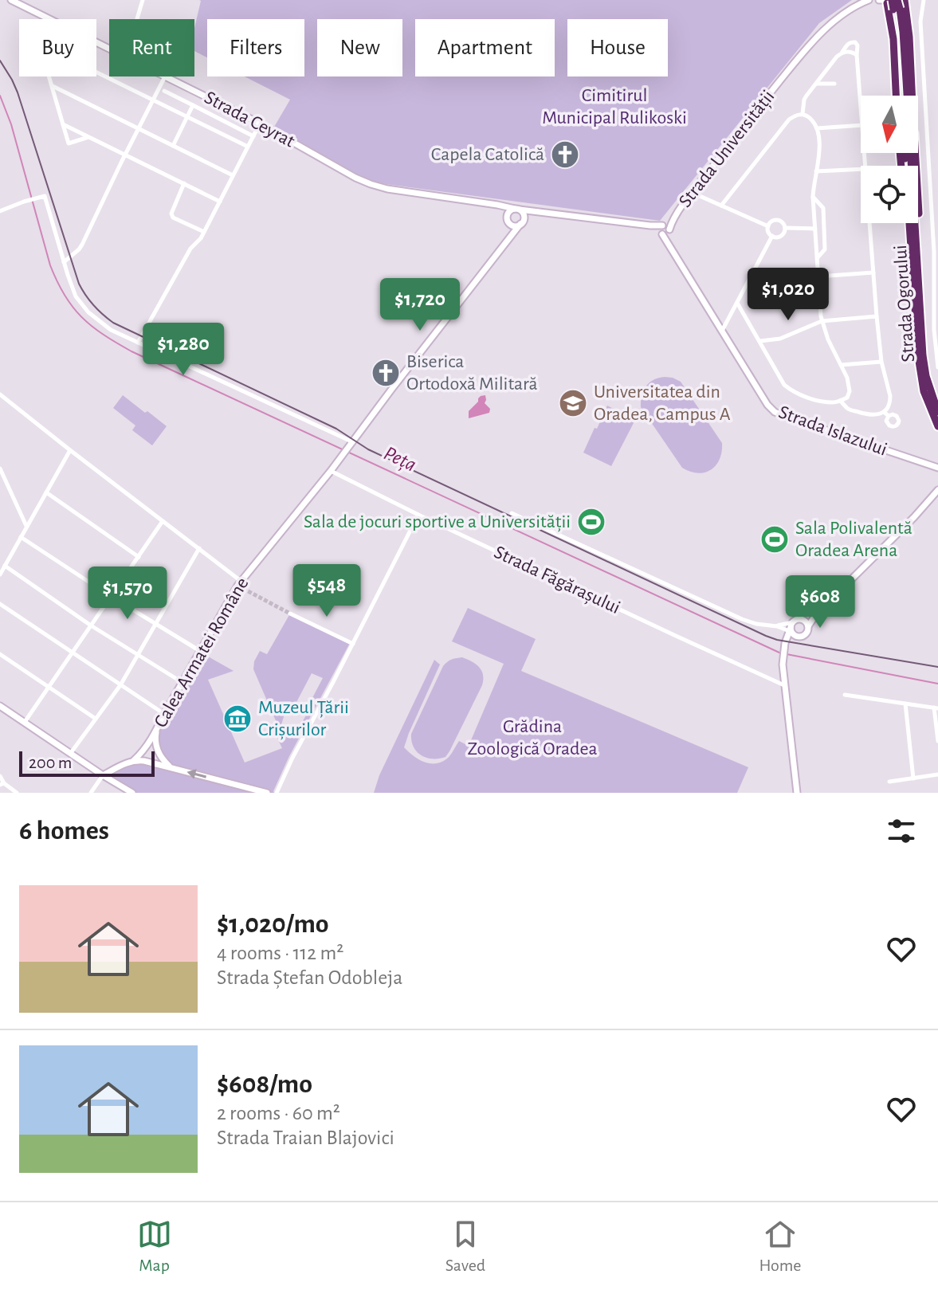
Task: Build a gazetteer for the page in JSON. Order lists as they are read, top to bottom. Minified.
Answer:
{"streets":{"highway":["Strada Ogorului"],"main road":["Strada Ceyrat","Strada Universității","Strada Islazului","Calea Armatei Române"],"street":["Strada Făgărașului"]},"crossings":[["Strada Universității","Strada Islazului"],["Strada Făgărașului","Calea Armatei Române"]],"water":["Peța"],"parks":["Cimitirul Municipal Rulikoski","Grădina Zoologică Oradea"],"places":{"church":["Capela Catolică","Biserica Ortodoxă Militară"],"school or university":["Universitatea din Oradea, Campus A"],"sports":["Sala de jocuri sportive a Universității","Sala Polivalentă Oradea Arena"],"museum":["Muzeul Țării Crișurilor"]},"scale_bar":"200 m","north":"bottom","page":{"chip":["Buy","Rent","Filters","New","Apartment","House"],"price":["$1,020","$1,720","$1,280","$548","$1,570","$608"],"scale":"200 m","heading":"6 homes","list":[{"name":"$1,020/mo","note":"4 rooms · 112 m² · Strada Ștefan Odobleja"},{"name":"$608/mo","note":"2 rooms · 60 m² · Strada Traian Blajovici"}],"tabs":["Map","Saved","Home"]}}
